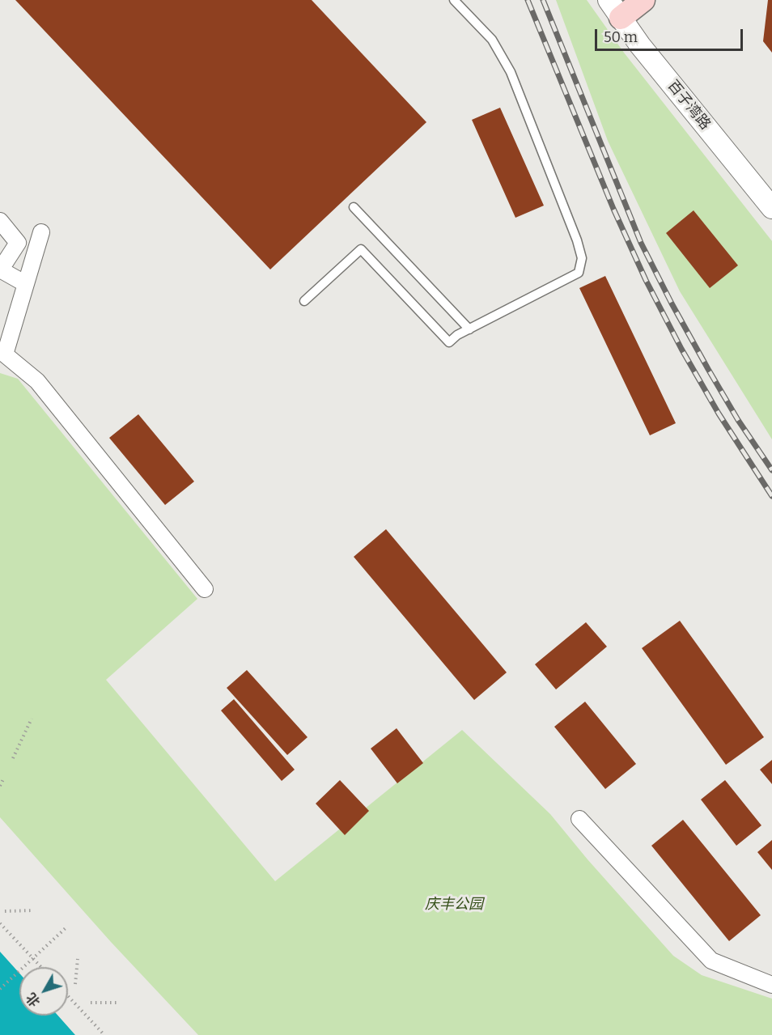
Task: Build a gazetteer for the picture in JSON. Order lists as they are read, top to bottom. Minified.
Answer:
{"streets":{"street":["百子湾路"]},"parks":["庆丰公园"],"scale_bar":"50 m","north":"bottom left"}
